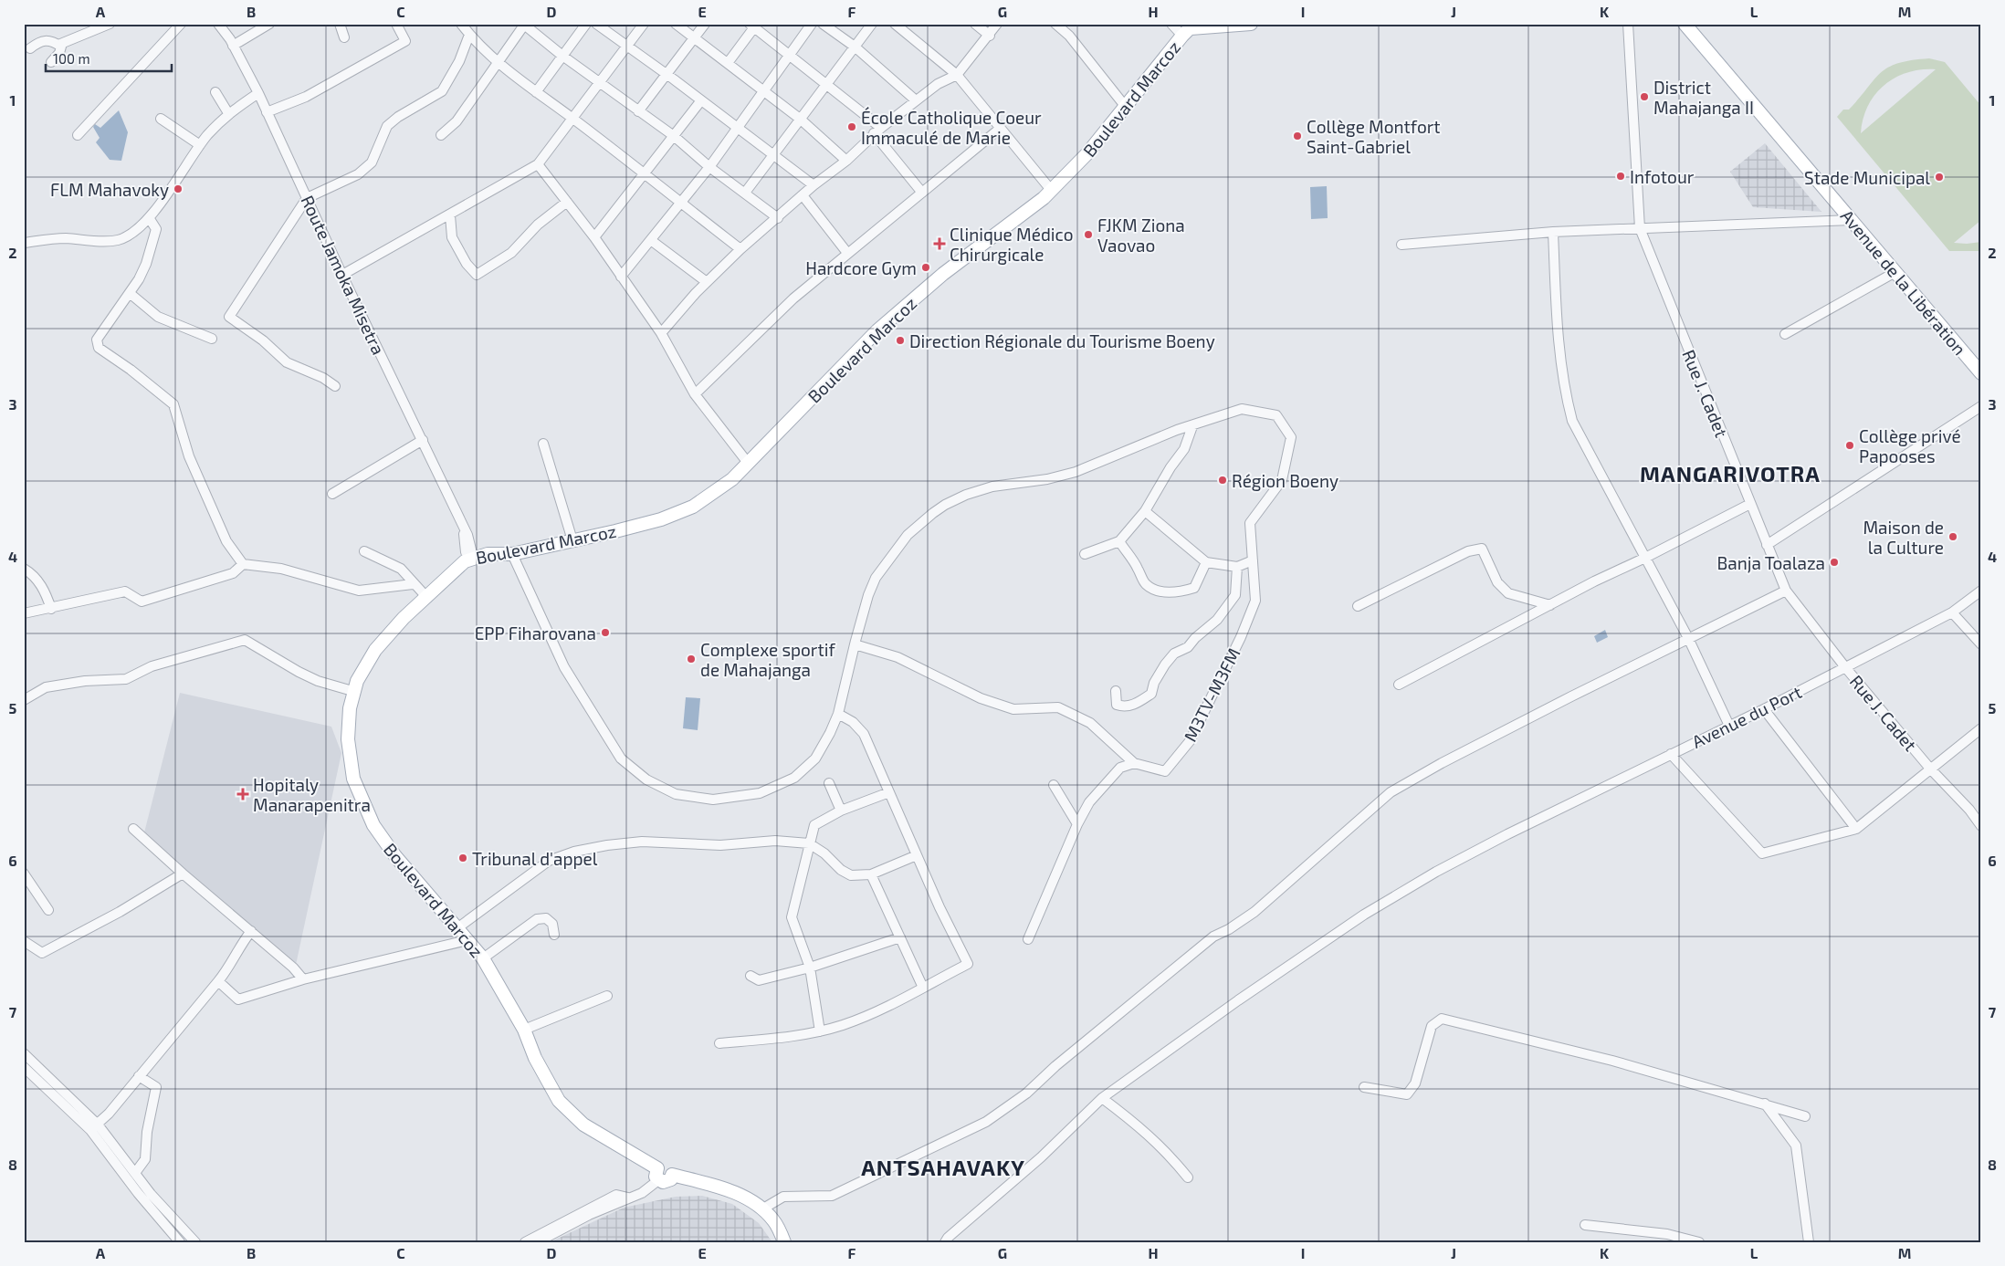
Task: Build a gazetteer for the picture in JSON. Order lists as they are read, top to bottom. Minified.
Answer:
{"streets":{"main road":["Boulevard Marcoz","Avenue de la Libération"],"street":["Route Jamoka Misetra","Rue J. Cadet","M3TV-M3FM","Avenue du Port"]},"crossings":[["Boulevard Marcoz","Route Jamoka Misetra"],["Rue J. Cadet","Avenue du Port"]],"districts":["MANGARIVOTRA","ANTSAHAVAKY"],"places":{"other":["District Mahajanga II","École Catholique Coeur Immaculé de Marie","Collège Montfort Saint-Gabriel","Infotour","Stade Municipal","FLM Mahavoky","FJKM Ziona Vaovao","Hardcore Gym","Direction Régionale du Tourisme Boeny","Collège privé Papooses","Région Boeny","Maison de la Culture","Banja Toalaza","EPP Fiharovana","Complexe sportif de Mahajanga","Tribunal d'appel"],"health":["Clinique Médico Chirurgicale","Hopitaly Manarapenitra"]},"scale_bar":"100 m","grid":{"columns":["A","B","C","D","E","F","G","H","I","J","K","L","M"],"rows":["1","2","3","4","5","6","7","8"]}}
